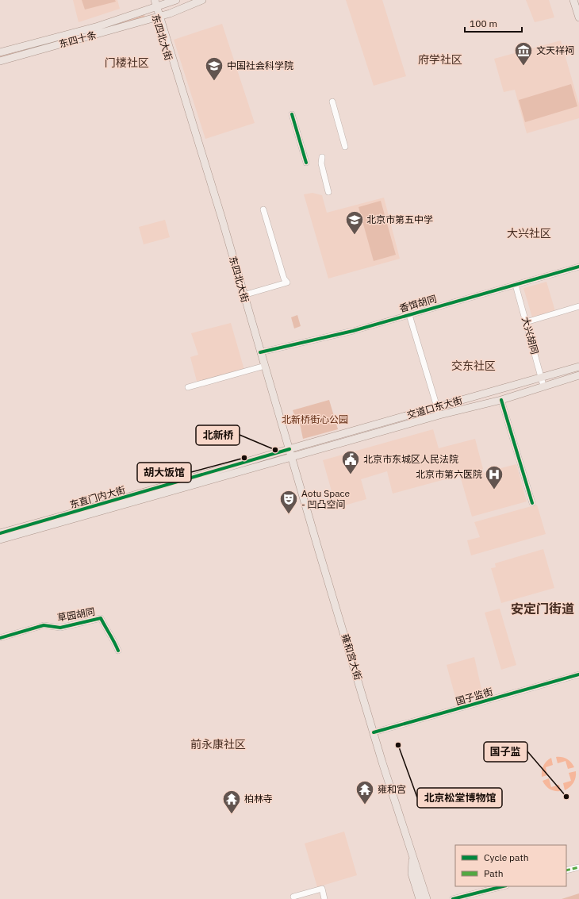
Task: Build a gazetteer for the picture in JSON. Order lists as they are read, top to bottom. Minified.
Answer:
{"streets":{"main road":["东四北大街","东四十条","交道口东大街","东直门内大街","雍和宫大街"],"street":["香饵胡同","大兴胡同","草园胡同","国子监街"]},"crossings":[["东四北大街","东四十条"],["东四北大街","香饵胡同"],["东四北大街","交道口东大街"],["东四北大街","东直门内大街"],["东四北大街","雍和宫大街"],["香饵胡同","大兴胡同"],["大兴胡同","交道口东大街"],["交道口东大街","东直门内大街"],["交道口东大街","雍和宫大街"],["东直门内大街","雍和宫大街"],["雍和宫大街","国子监街"]],"districts":["府学社区","门楼社区","大兴社区","交东社区","安定门街道","前永康社区"],"parks":["北新桥街心公园"],"places":{"museum":["文天祥祠"],"school or university":["中国社会科学院","北京市第五中学"],"other":["北新桥","胡大饭馆","北京松堂博物馆","国子监"],"public building":["北京市东城区人民法院"],"hospital":["北京市第六医院"],"theatre":["Aotu Space - 凹凸空间"],"temple":["雍和宫","柏林寺"]},"legend":["Cycle path","Path"],"scale_bar":"100 m"}
